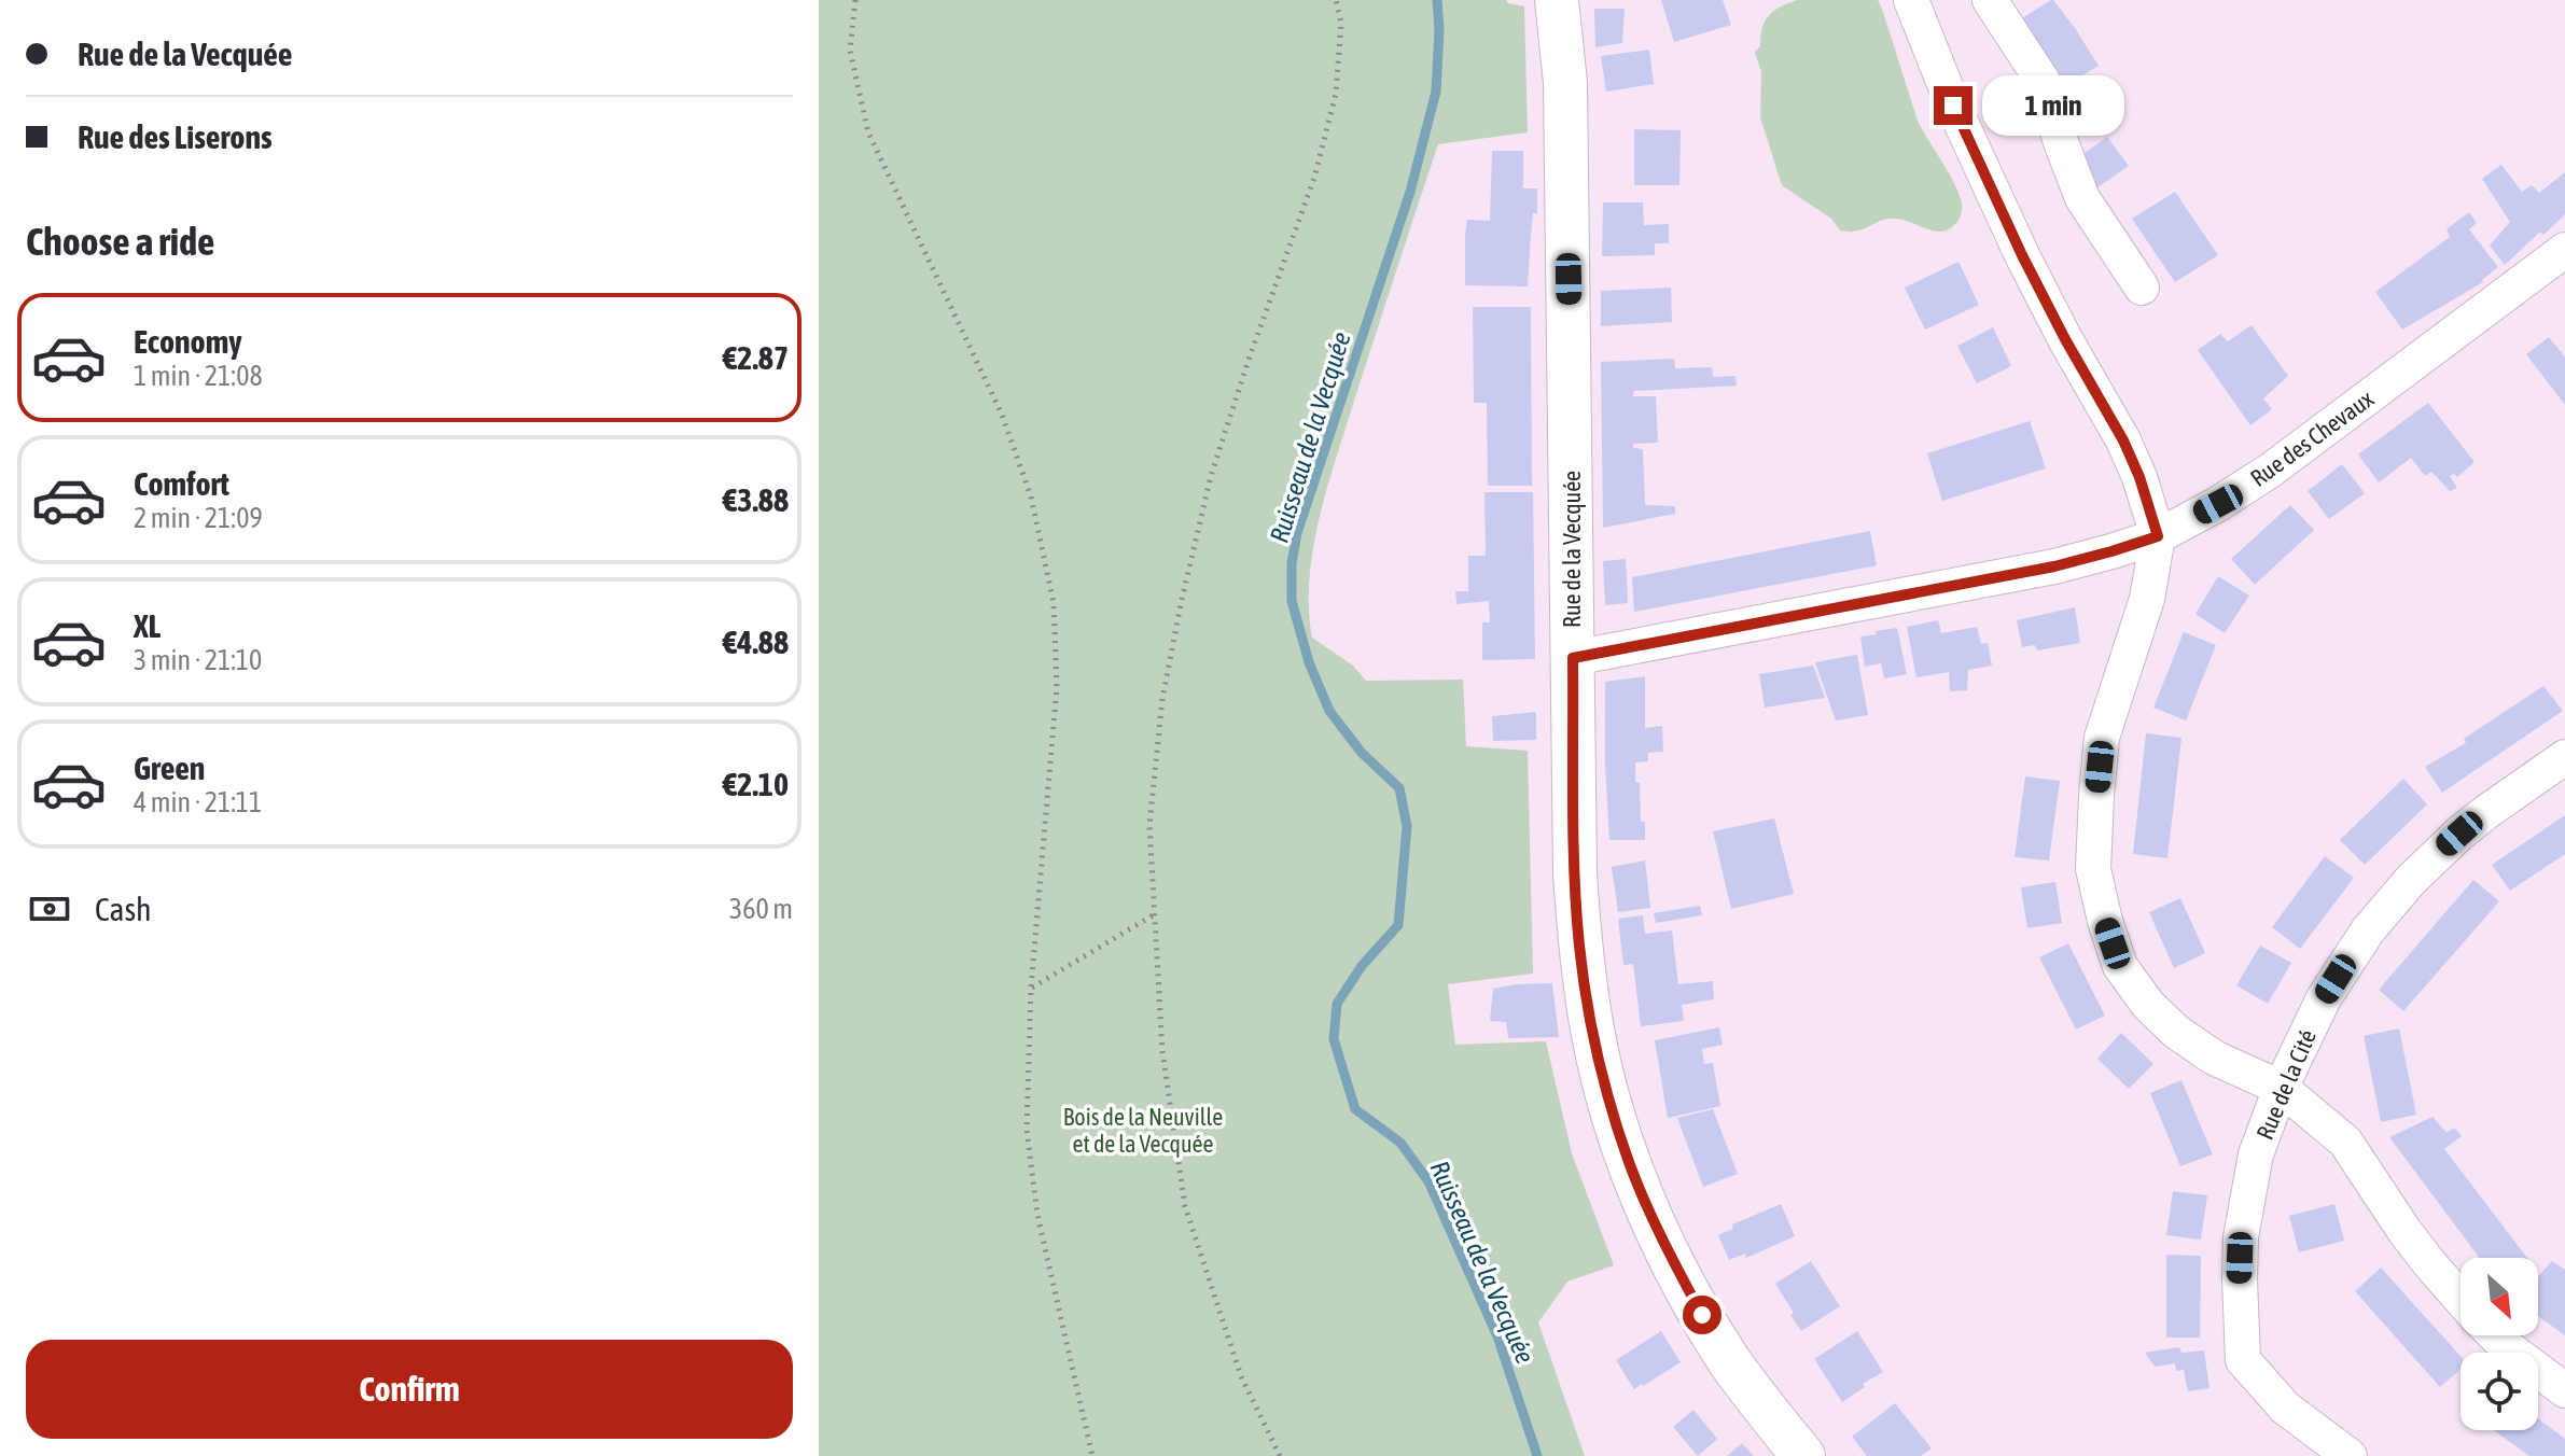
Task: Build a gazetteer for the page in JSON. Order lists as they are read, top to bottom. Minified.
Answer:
{"streets":{"main road":["Rue de la Vecquée"],"street":["Rue des Chevaux","Rue de la Cité"]},"crossings":[["Rue des Chevaux","Rue de la Vecquée"]],"water":["Ruisseau de la Vecquée"],"parks":["Bois de la Neuville et de la Vecquée"],"north":"bottom right","page":{"banner":["Rue de la Vecquée","Rue des Liserons"],"bubble":"1 min","heading":"Choose a ride","list":[{"name":"Economy","note":"1 min · 21:08","value":"€2.87"},{"name":"Comfort","note":"2 min · 21:09","value":"€3.88"},{"name":"XL","note":"3 min · 21:10","value":"€4.88"},{"name":"Green","note":"4 min · 21:11","value":"€2.10"}],"pay":["Cash","360 m"],"buttons":"Confirm"}}
